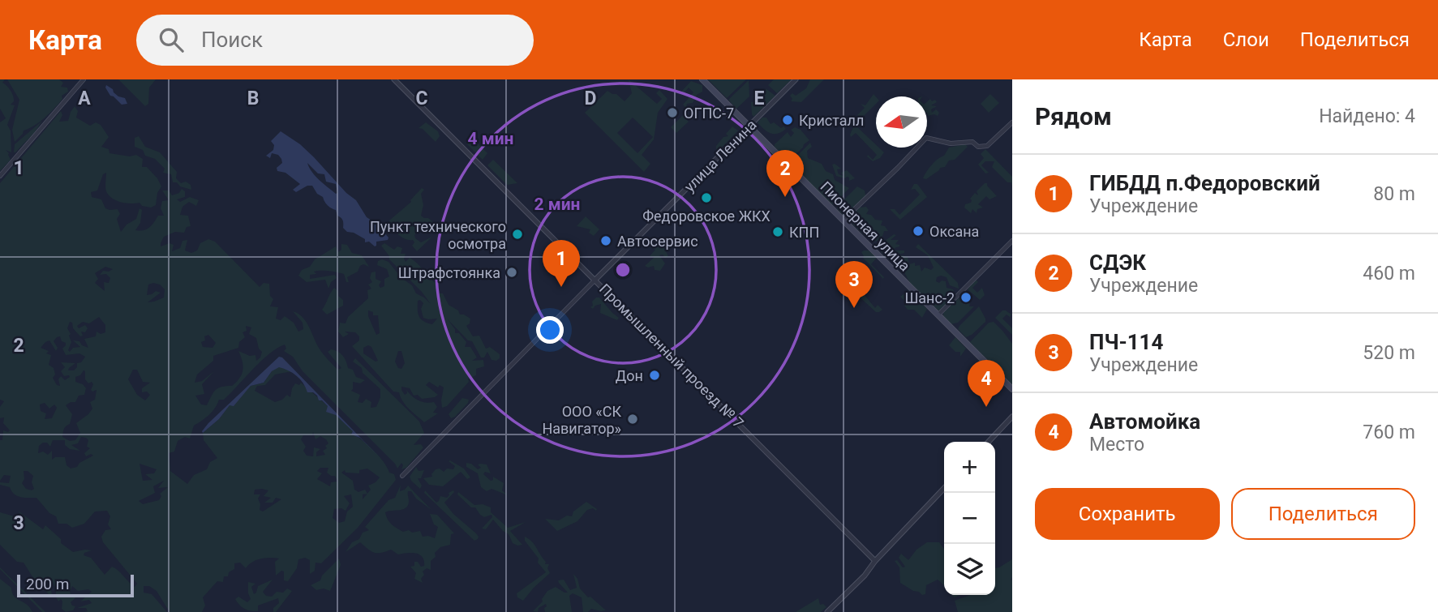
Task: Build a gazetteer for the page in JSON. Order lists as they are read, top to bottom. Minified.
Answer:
{"streets":{"main road":["Пионерная улица"],"street":["улица Ленина","Промышленный проезд № 7"]},"crossings":[["улица Ленина","Пионерная улица"],["улица Ленина","Промышленный проезд № 7"]],"places":["ОГПС-7","Кристалл","Федоровское ЖКХ","Оксана","КПП","Пункт технического осмотра","Автосервис","Штрафстоянка","Шанс-2","Дон","ООО «СК Навигатор»"],"scale_bar":"200 m","north":"left","page":{"header":"Карта","search":"Поиск","nav":["Карта","Слои","Поделиться"],"heading":["Рядом","Найдено: 4"],"pins":["2","1","3","4"],"list":[{"mark":"1","name":"ГИБДД п.Федоровский","note":"Учреждение","value":"80 m"},{"mark":"2","name":"СДЭК","note":"Учреждение","value":"460 m"},{"mark":"3","name":"ПЧ-114","note":"Учреждение","value":"520 m"},{"mark":"4","name":"Автомойка","note":"Место","value":"760 m"}],"map_buttons":["+","−"],"buttons":["Сохранить","Поделиться"],"scale":"200 m"},"grid":{"columns":["A","B","C","D","E"],"rows":["1","2","3"]},"rings":["4 мин","2 мин"]}
